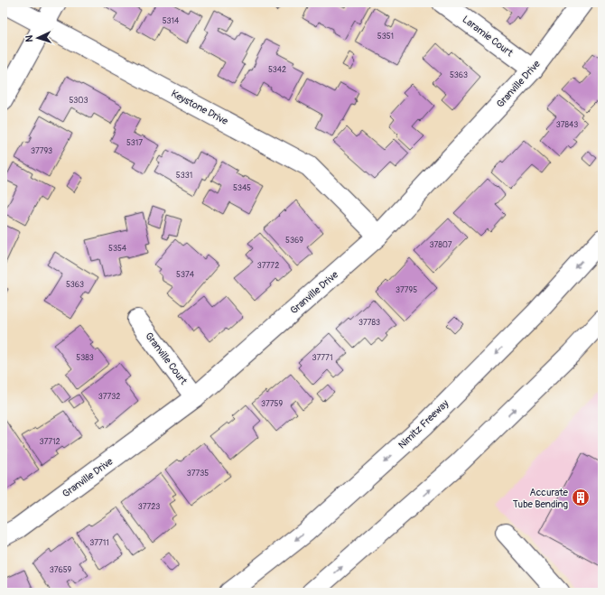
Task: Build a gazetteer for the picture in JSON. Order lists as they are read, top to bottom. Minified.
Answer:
{"streets":{"main road":["Laramie Court","Granville Drive","Keystone Drive","Granville Court","Nimitz Freeway"]},"crossings":[["Laramie Court","Granville Drive"],["Granville Drive","Keystone Drive"],["Granville Drive","Granville Court"]],"places":{"building":["Accurate Tube Bending"]},"house_numbers":["5314","5351","5342","5363","5303","37843","5317","37793","5331","5345","5369","37807","5354","37772","5374","5363","37795","37783","5383","37771","37732","37759","37712","37735","37723","37711","37659"],"north":"left"}
